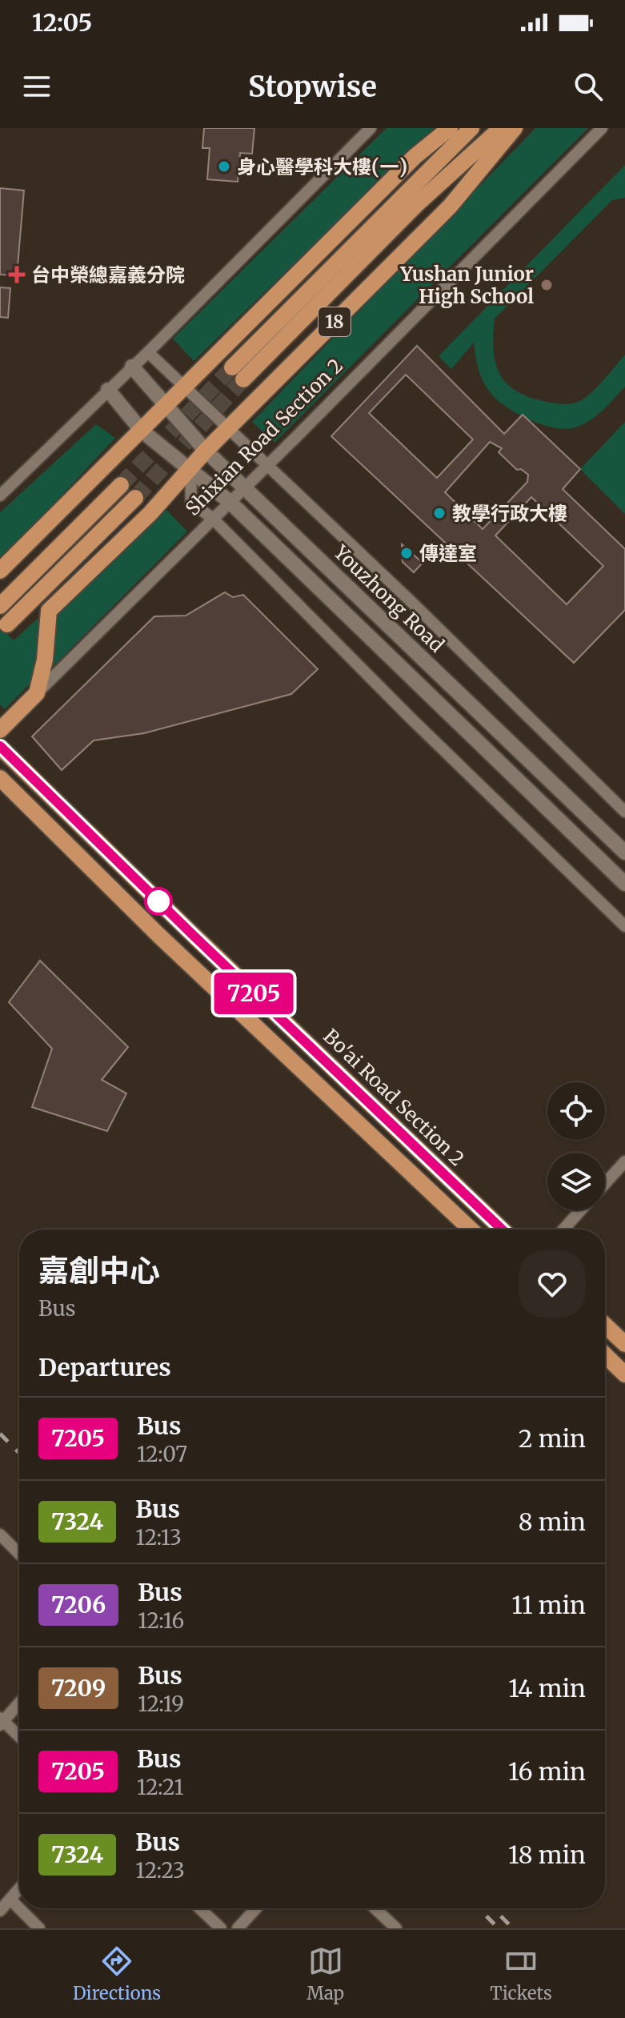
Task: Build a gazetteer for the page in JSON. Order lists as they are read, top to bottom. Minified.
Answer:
{"streets":{"main road":["18","Shixian Road Section 2","Bo'ai Road Section 2"],"street":["Youzhong Road"]},"crossings":[["Shixian Road Section 2","Youzhong Road"]],"places":{"other":["身心醫學科大樓(一)","Yushan Junior High School","教學行政大樓","傳達室"],"health":["台中榮總嘉義分院"]},"lines":["bus line 7205"],"page":{"status":"12:05","header":"Stopwise","on_map":"7205","heading":[["嘉創中心","Bus"],"Departures"],"list":[{"mark":"7205","name":"Bus","note":"12:07","value":"2 min"},{"mark":"7324","name":"Bus","note":"12:13","value":"8 min"},{"mark":"7206","name":"Bus","note":"12:16","value":"11 min"},{"mark":"7209","name":"Bus","note":"12:19","value":"14 min"},{"mark":"7205","name":"Bus","note":"12:21","value":"16 min"},{"mark":"7324","name":"Bus","note":"12:23","value":"18 min"}],"tabs":["Directions","Map","Tickets"]}}
